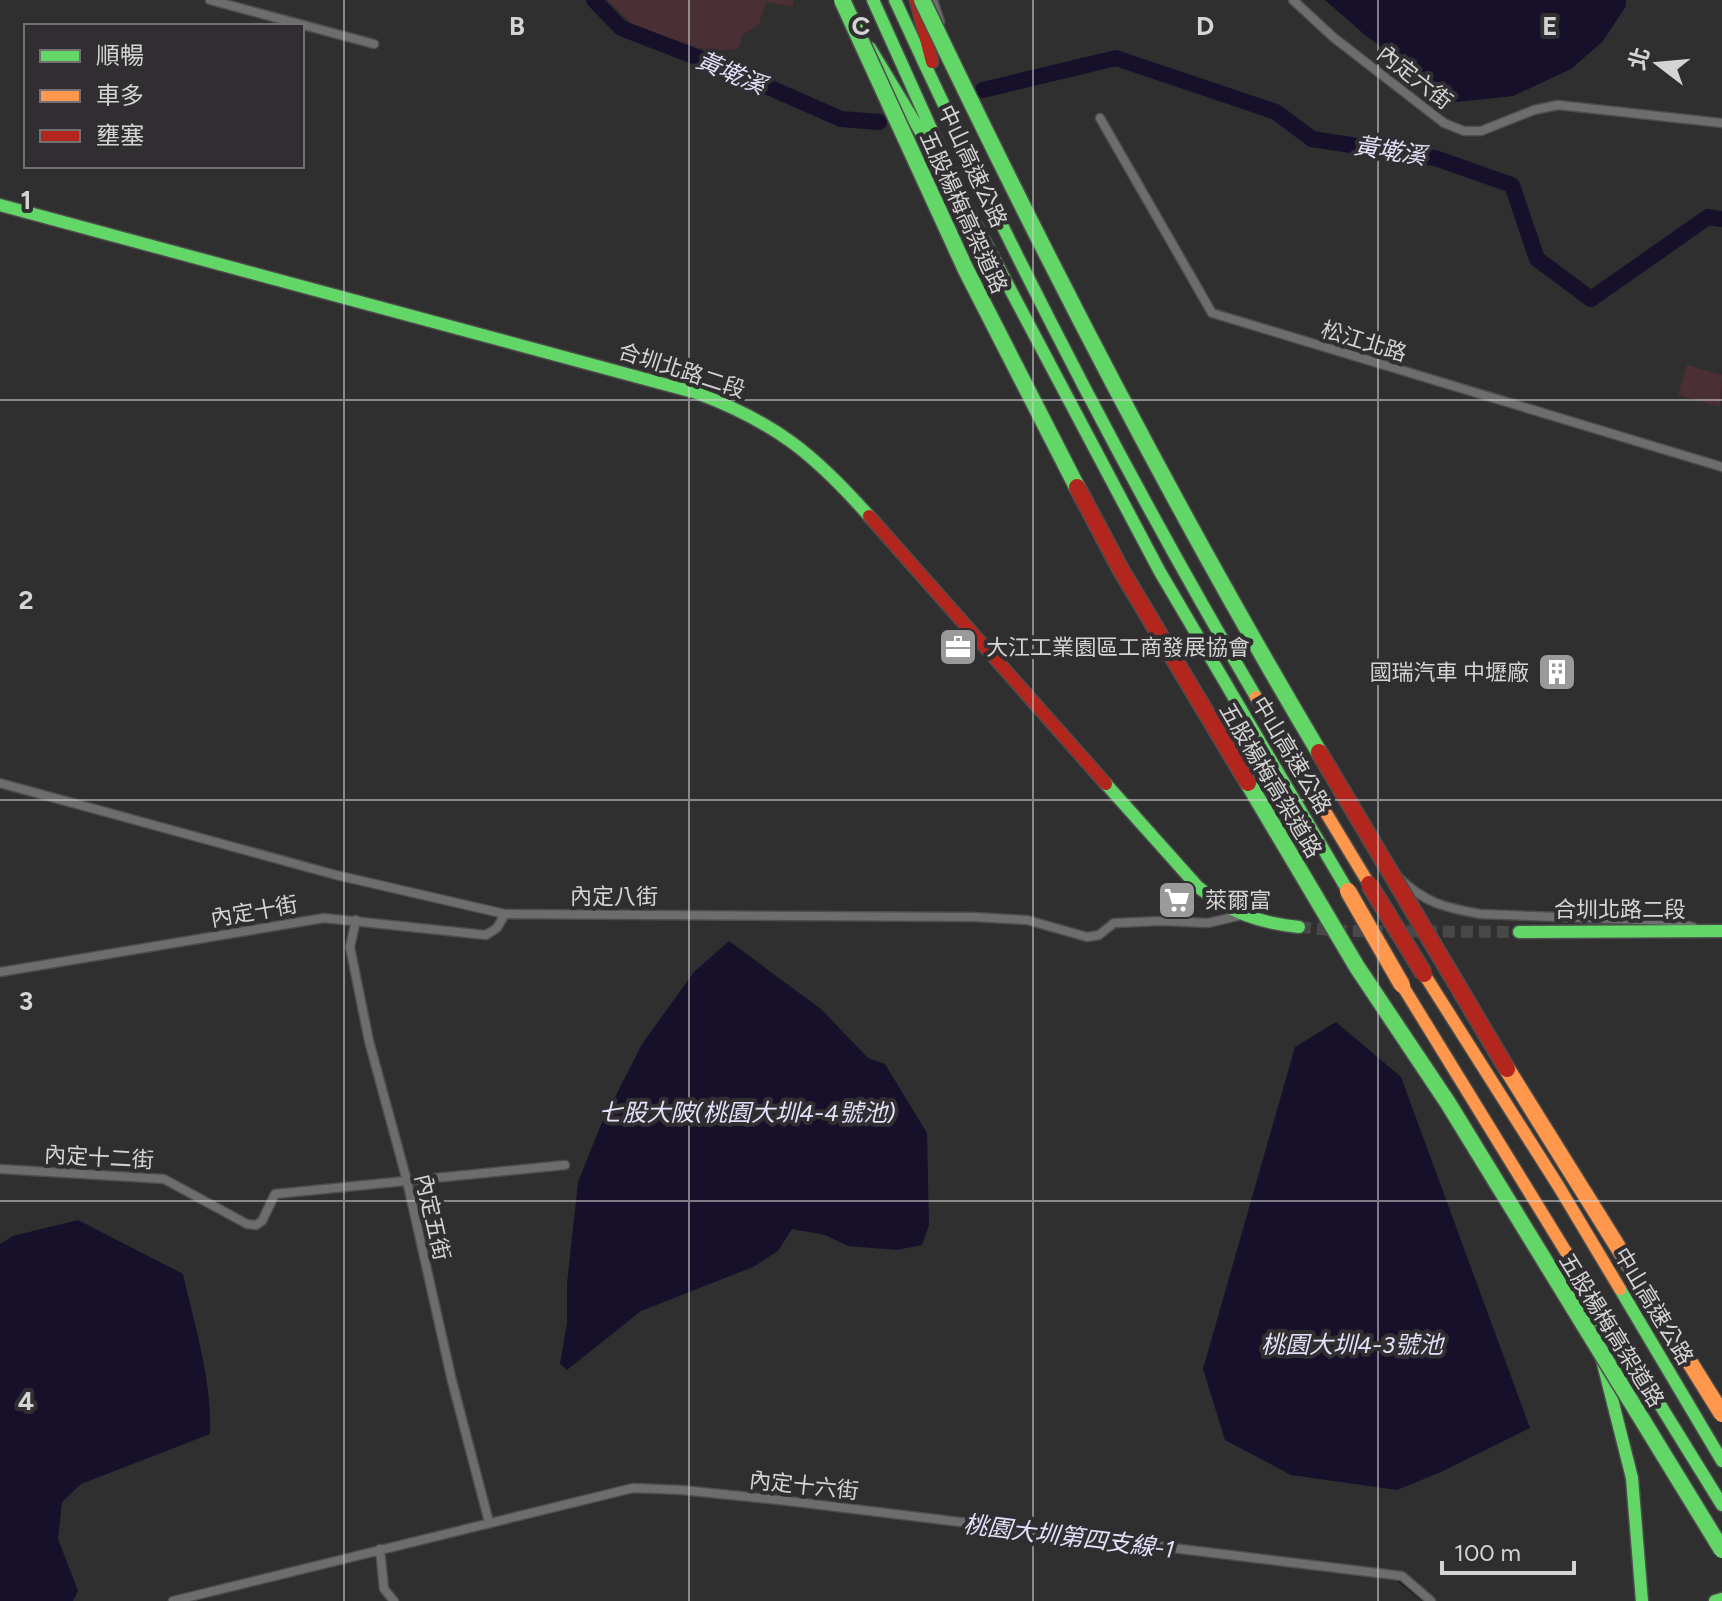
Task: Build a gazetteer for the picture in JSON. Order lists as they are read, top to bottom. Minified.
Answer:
{"streets":{"main road":["中山高速公路","五股楊梅高架道路","合圳北路二段"],"street":["內定六街","松江北路","內定八街","內定十街","內定十二街","內定五街","內定十六街"]},"crossings":[["合圳北路二段","內定八街"],["內定八街","內定十街"],["內定十街","內定五街"],["內定十二街","內定五街"],["內定五街","內定十六街"]],"water":["黃墘溪","七股大陂(桃園大圳4-4號池)","桃園大圳4-3號池","桃園大圳第四支線-1"],"places":{"office":["大江工業園區工商發展協會"],"building":["國瑞汽車 中壢廠"],"supermarket":["萊爾富"]},"legend":["順暢","車多","壅塞"],"scale_bar":"100 m","north":"left","grid":{"columns":["B","C","D","E"],"rows":["1","2","3","4"]}}
